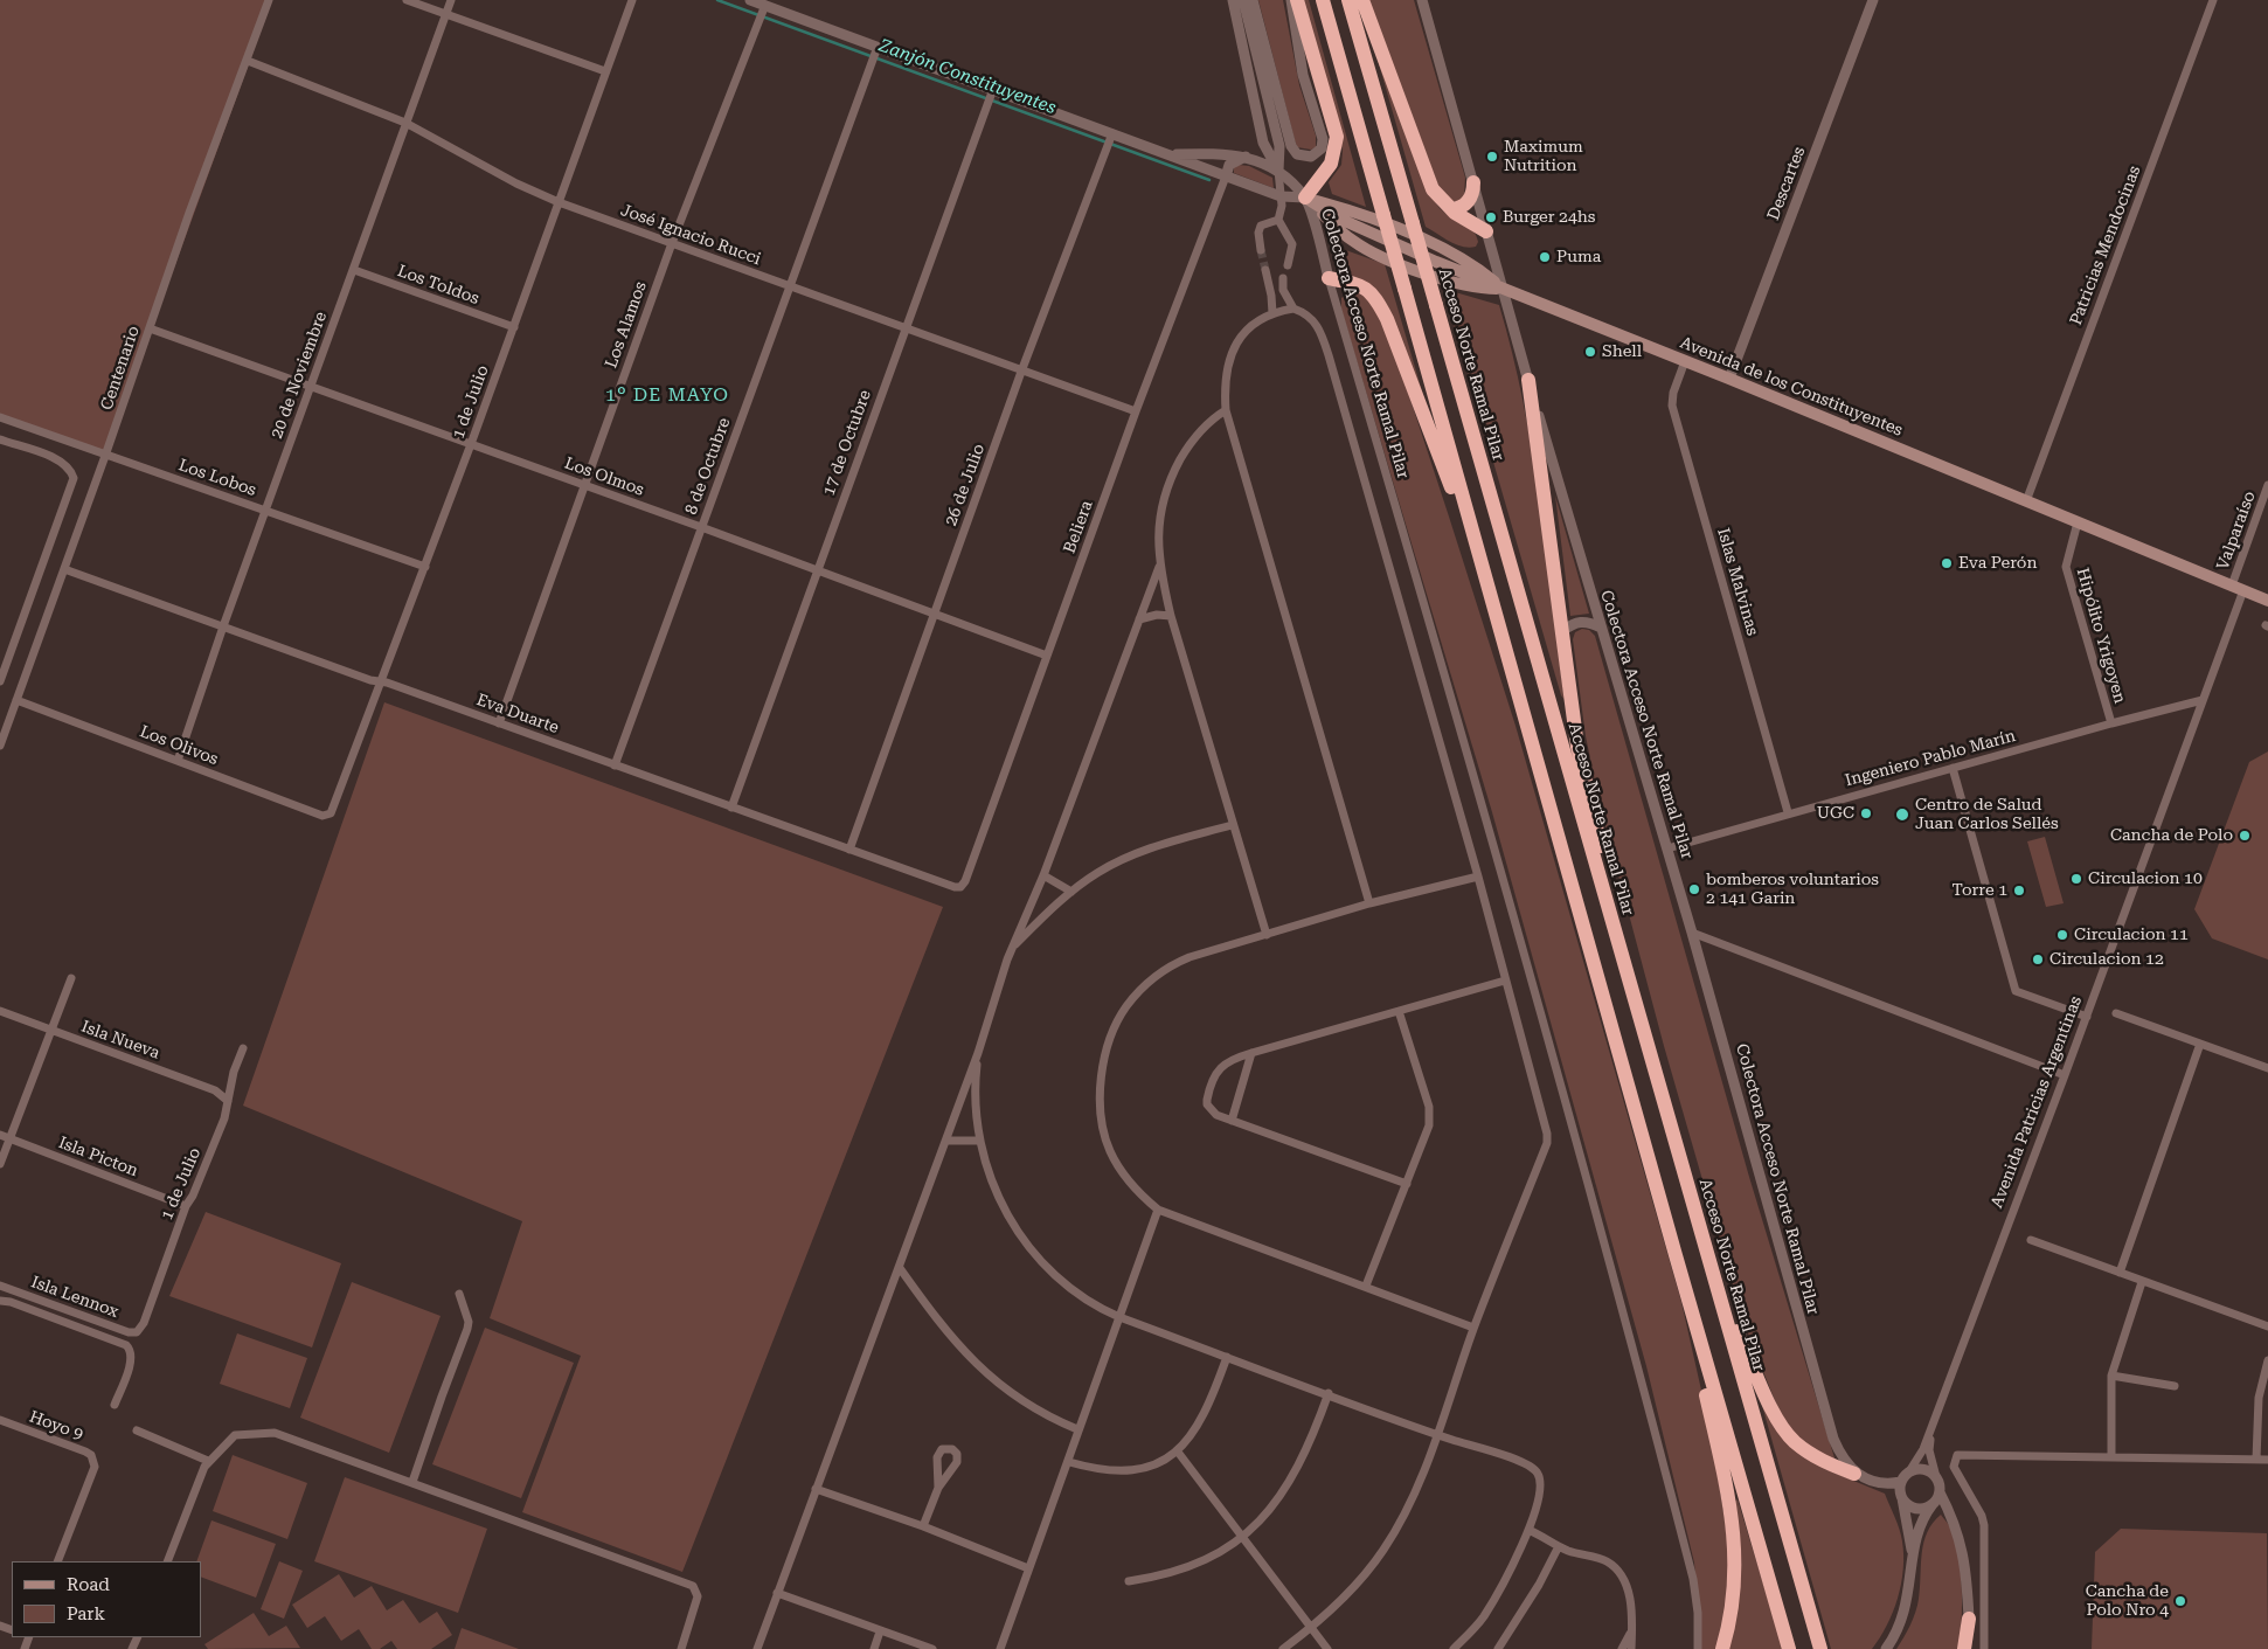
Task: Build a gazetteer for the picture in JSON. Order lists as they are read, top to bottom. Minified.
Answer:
{"streets":{"highway":["Acceso Norte Ramal Pilar"],"main road":["Avenida de los Constituyentes"],"street":["Descartes","José Ignacio Rucci","Patricias Mendocinas","Los Toldos","Los Alamos","Colectora Acceso Norte Ramal Pilar","Centenario","20 de Noviembre","1 de Julio","17 de Octubre","8 de Octubre","Los Olmos","Los Lobos","26 de Julio","Beliera","Valparaíso","Islas Malvinas","Hipólito Yrigoyen","Eva Duarte","Los Olivos","Ingeniero Pablo Marín","Isla Nueva","Avenida Patricias Argentinas","Isla Picton","Isla Lennox","Hoyo 9"]},"crossings":[["Descartes","Avenida de los Constituyentes"],["José Ignacio Rucci","Los Alamos"],["José Ignacio Rucci","Centenario"],["José Ignacio Rucci","20 de Noviembre"],["José Ignacio Rucci","1 de Julio"],["José Ignacio Rucci","17 de Octubre"],["José Ignacio Rucci","8 de Octubre"],["José Ignacio Rucci","26 de Julio"],["José Ignacio Rucci","Beliera"],["Patricias Mendocinas","Avenida de los Constituyentes"],["Los Toldos","20 de Noviembre"],["Los Toldos","1 de Julio"],["Los Alamos","Avenida de los Constituyentes"],["Los Alamos","Los Olmos"],["Los Alamos","Eva Duarte"],["Colectora Acceso Norte Ramal Pilar","Avenida de los Constituyentes"],["Colectora Acceso Norte Ramal Pilar","Ingeniero Pablo Marín"],["Centenario","Los Olmos"],["Centenario","Los Lobos"],["Centenario","Eva Duarte"],["Centenario","Los Olivos"],["20 de Noviembre","Los Olmos"],["20 de Noviembre","Los Lobos"],["20 de Noviembre","Eva Duarte"],["20 de Noviembre","Los Olivos"],["Avenida de los Constituyentes","17 de Octubre"],["Avenida de los Constituyentes","8 de Octubre"],["Avenida de los Constituyentes","26 de Julio"],["Avenida de los Constituyentes","Beliera"],["Avenida de los Constituyentes","Valparaíso"],["Avenida de los Constituyentes","Islas Malvinas"],["Avenida de los Constituyentes","Hipólito Yrigoyen"],["Avenida de los Constituyentes","Avenida Patricias Argentinas"],["1 de Julio","Los Olmos"],["1 de Julio","Los Lobos"],["1 de Julio","Eva Duarte"],["1 de Julio","Los Olivos"],["1 de Julio","Isla Nueva"],["1 de Julio","Isla Picton"],["1 de Julio","Isla Lennox"],["17 de Octubre","Los Olmos"],["17 de Octubre","Eva Duarte"],["8 de Octubre","Los Olmos"],["8 de Octubre","Eva Duarte"],["Los Olmos","26 de Julio"],["Los Olmos","Beliera"],["26 de Julio","Eva Duarte"],["Beliera","Eva Duarte"],["Islas Malvinas","Ingeniero Pablo Marín"],["Hipólito Yrigoyen","Ingeniero Pablo Marín"],["Ingeniero Pablo Marín","Avenida Patricias Argentinas"]],"districts":["1° DE MAYO"],"water":["Zanjón Constituyentes"],"places":["Maximum Nutrition","Burger 24hs","Puma","Shell","Eva Perón","UGC","Centro de Salud Juan Carlos Sellés","Cancha de Polo","Circulacion 10","bomberos voluntarios 2 141 Garin","Torre 1","Circulacion 11","Circulacion 12","Cancha de Polo Nro 4"],"legend":["Road","Park"]}
